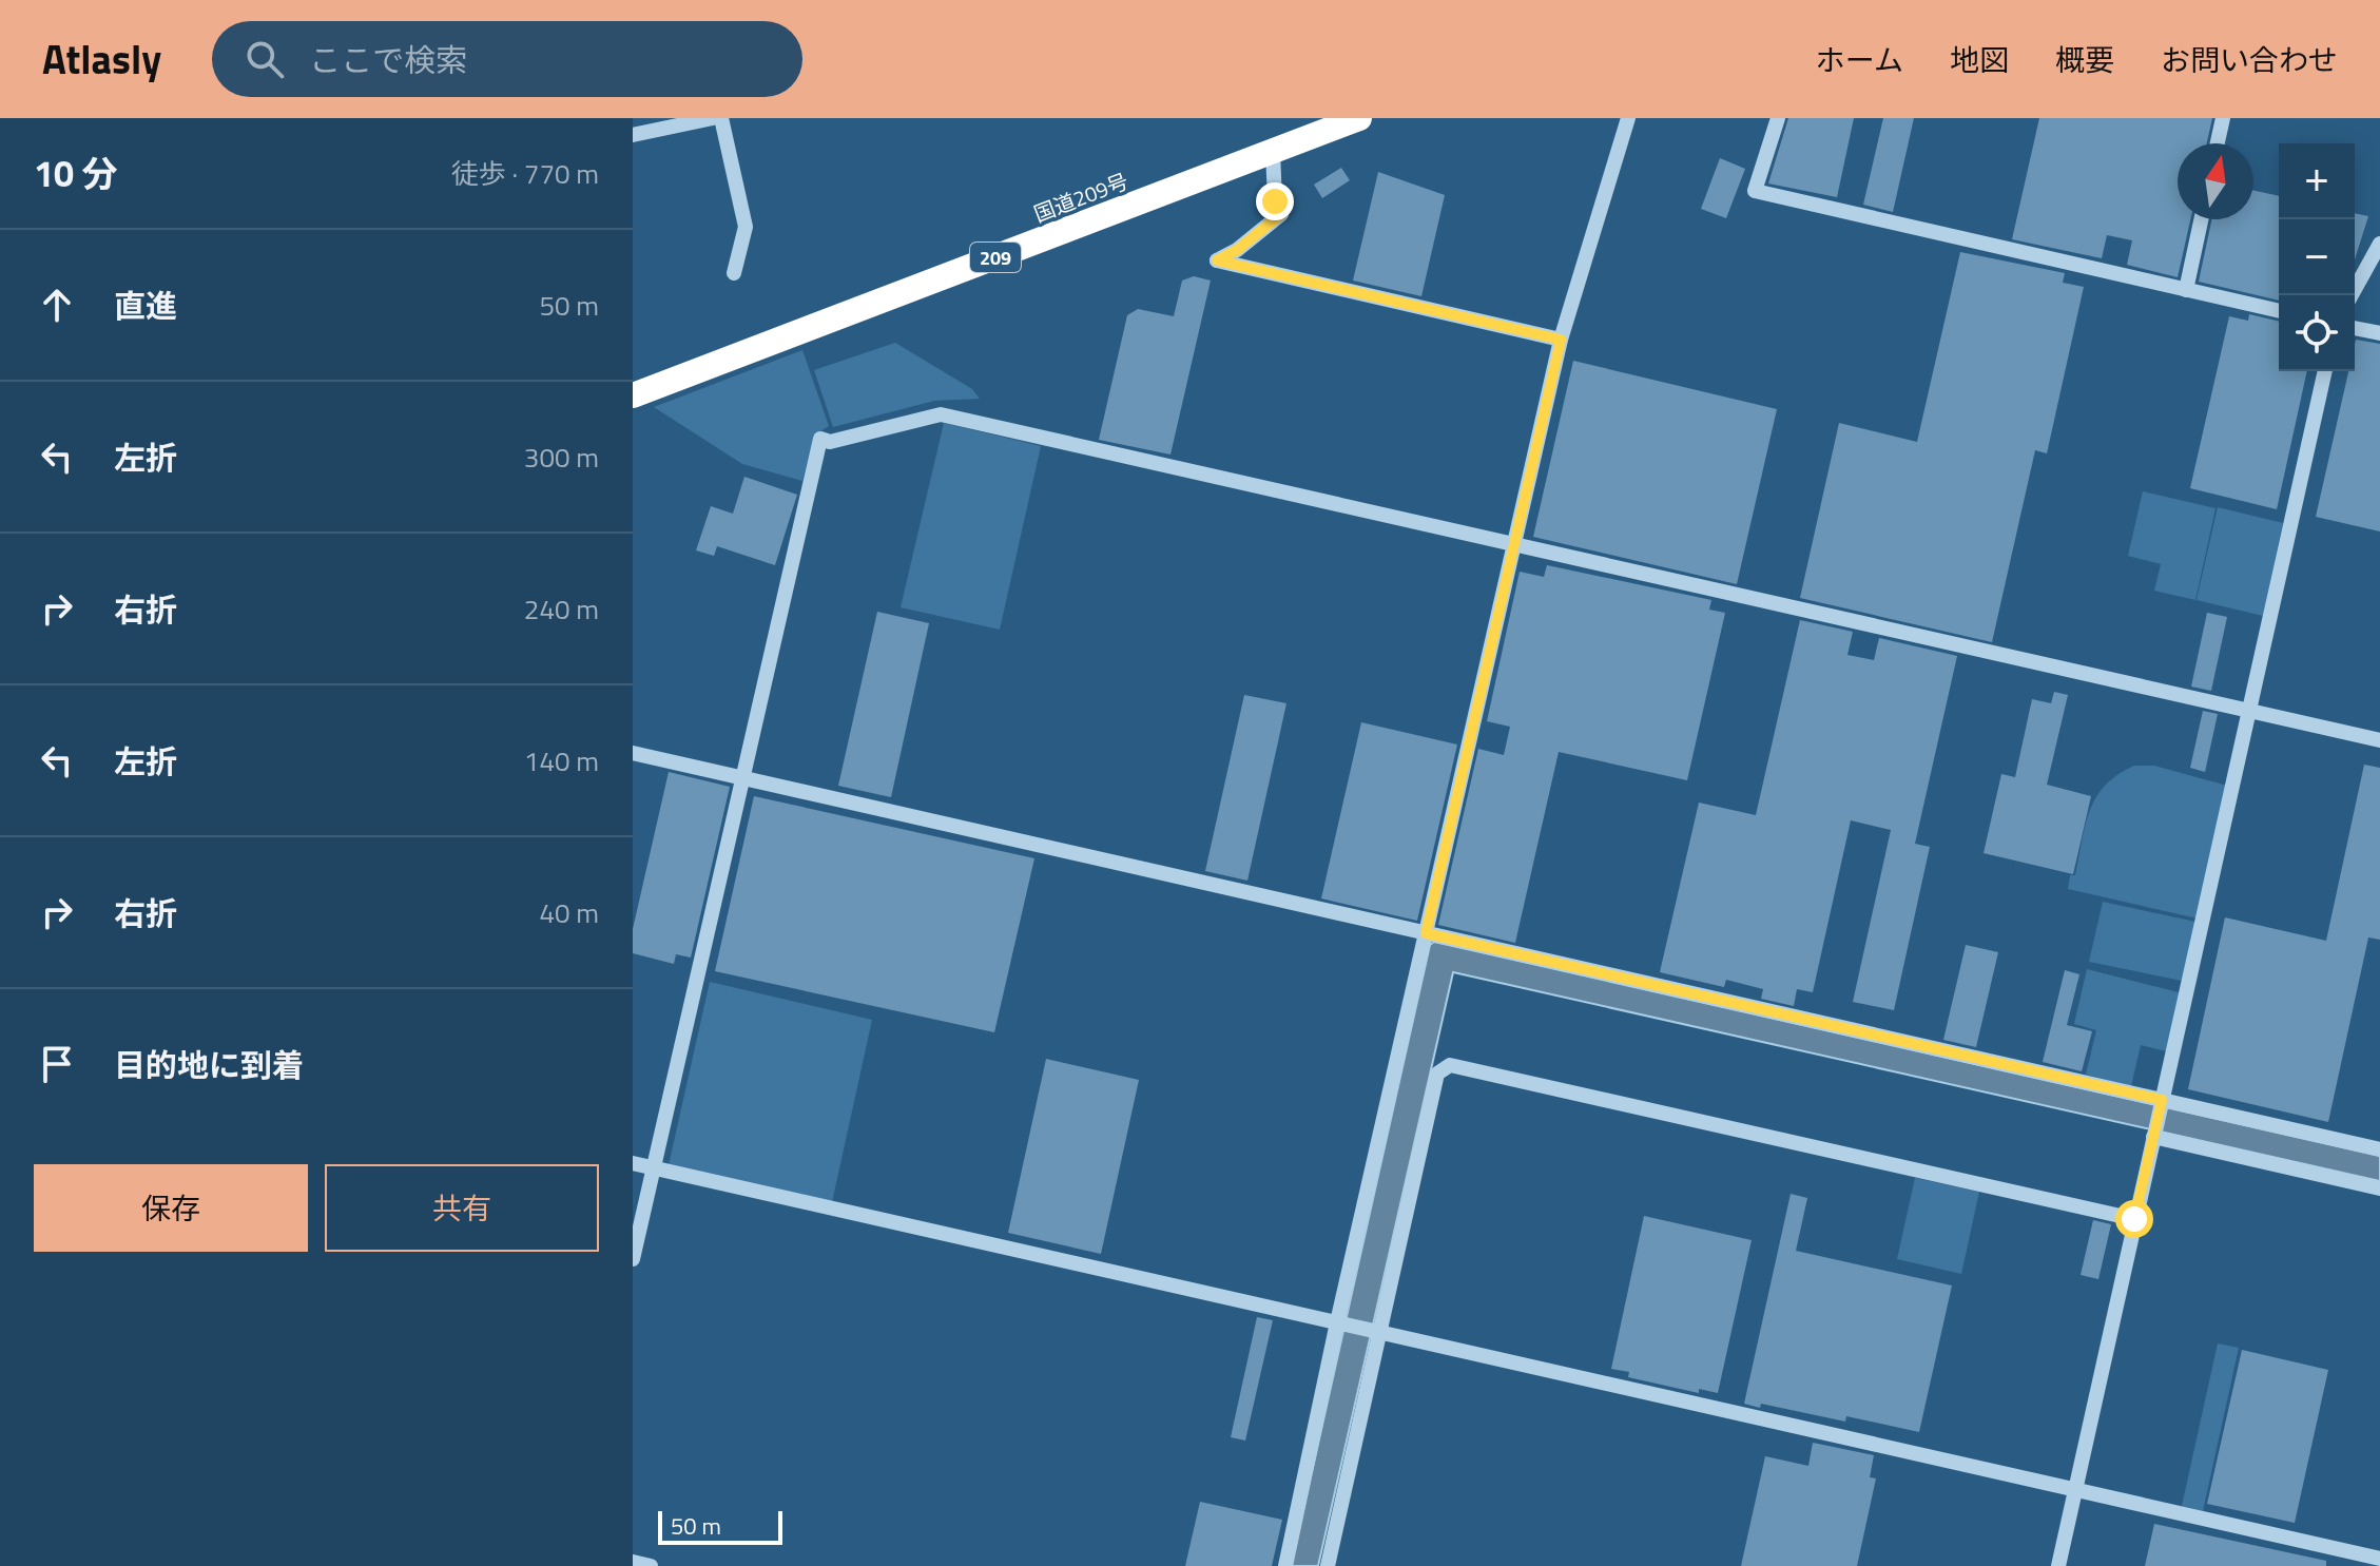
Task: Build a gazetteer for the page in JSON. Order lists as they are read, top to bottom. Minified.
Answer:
{"streets":{"highway":["国道209号","209"]},"scale_bar":"50 m","north":"top","page":{"header":"Atlasly","search":"ここで検索","nav":["ホーム","地図","概要","お問い合わせ"],"heading":["10 分","徒歩 · 770 m"],"map_buttons":["+","−"],"list":[["直進","50 m"],["左折","300 m"],["右折","240 m"],["左折","140 m"],["右折","40 m"],"目的地に到着"],"buttons":["保存","共有"],"scale":"50 m"}}
